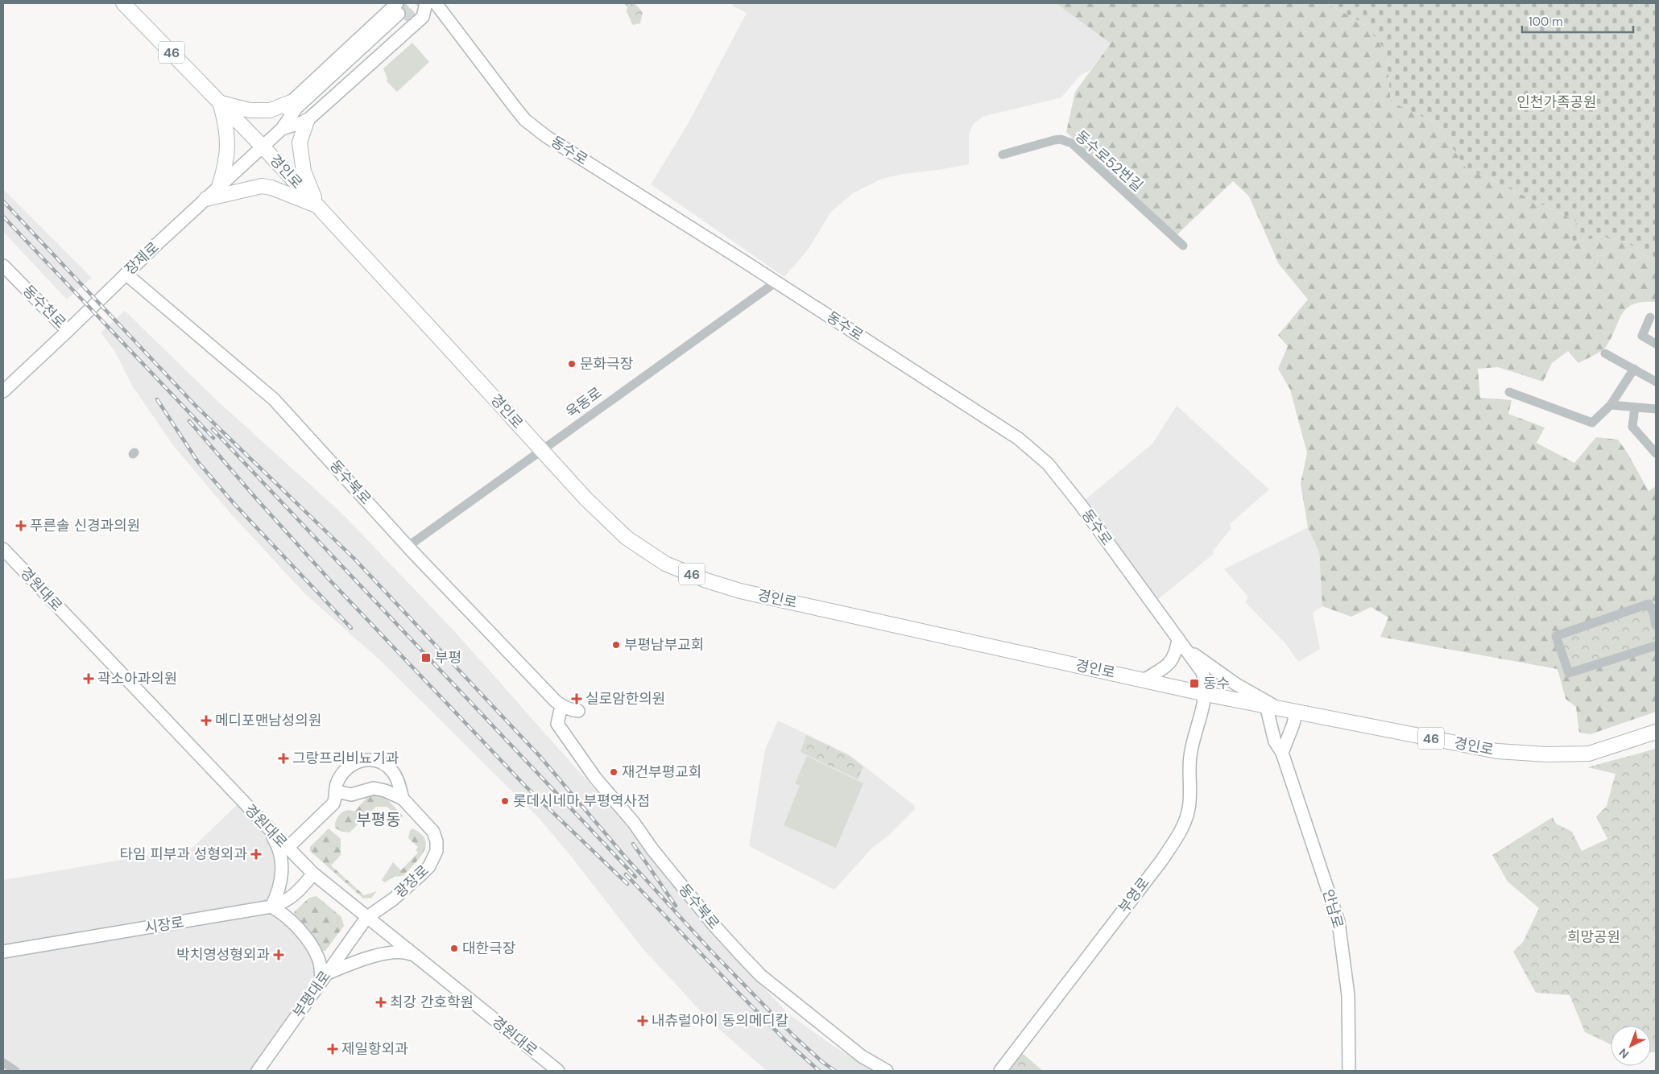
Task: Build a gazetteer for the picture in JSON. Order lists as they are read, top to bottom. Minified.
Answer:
{"streets":{"main road":["46","경인로"],"street":["동수로","동수로52번길","장제로","동수천로","육동로","동수북로","경원대로","광장로","부영로","안남로","시장로","부평대로"]},"crossings":[["동수로","경인로"],["동수로","육동로"],["동수로","부영로"],["경인로","장제로"],["경인로","육동로"],["경인로","부영로"],["경인로","안남로"],["장제로","동수천로"],["장제로","동수북로"],["육동로","동수북로"],["경원대로","광장로"],["경원대로","시장로"],["경원대로","부평대로"],["광장로","부평대로"]],"districts":["부평동"],"parks":["인천가족공원","희망공원"],"places":{"other":["문화극장","부평남부교회","재건부평교회","롯데시네마 부평역사점","대한극장"],"health":["푸른솔 신경과의원","곽소아과의원","실로암한의원","메디포맨남성의원","그랑프리비뇨기과","타임 피부과 성형외과","박치영성형외과","최강 간호학원","내츄럴아이 동의메디칼","제일항외과"],"transit":["부평","동수"]},"scale_bar":"100 m","north":"bottom left"}
